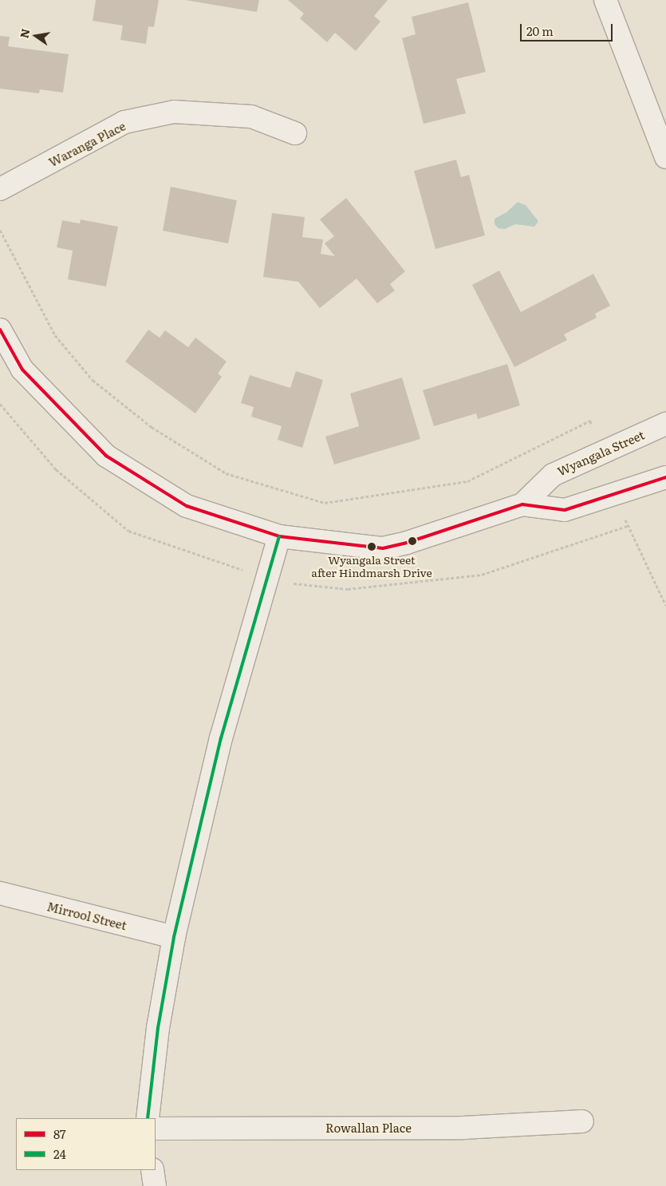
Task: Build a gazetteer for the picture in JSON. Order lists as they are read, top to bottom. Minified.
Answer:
{"streets":{"street":["Waranga Place","Wyangala Street","Mirrool Street","Rowallan Place"]},"places":["Wyangala Street after Hindmarsh Drive"],"lines":["transit line 87","transit line 24"],"legend":["87","24"],"scale_bar":"20 m","north":"left"}
